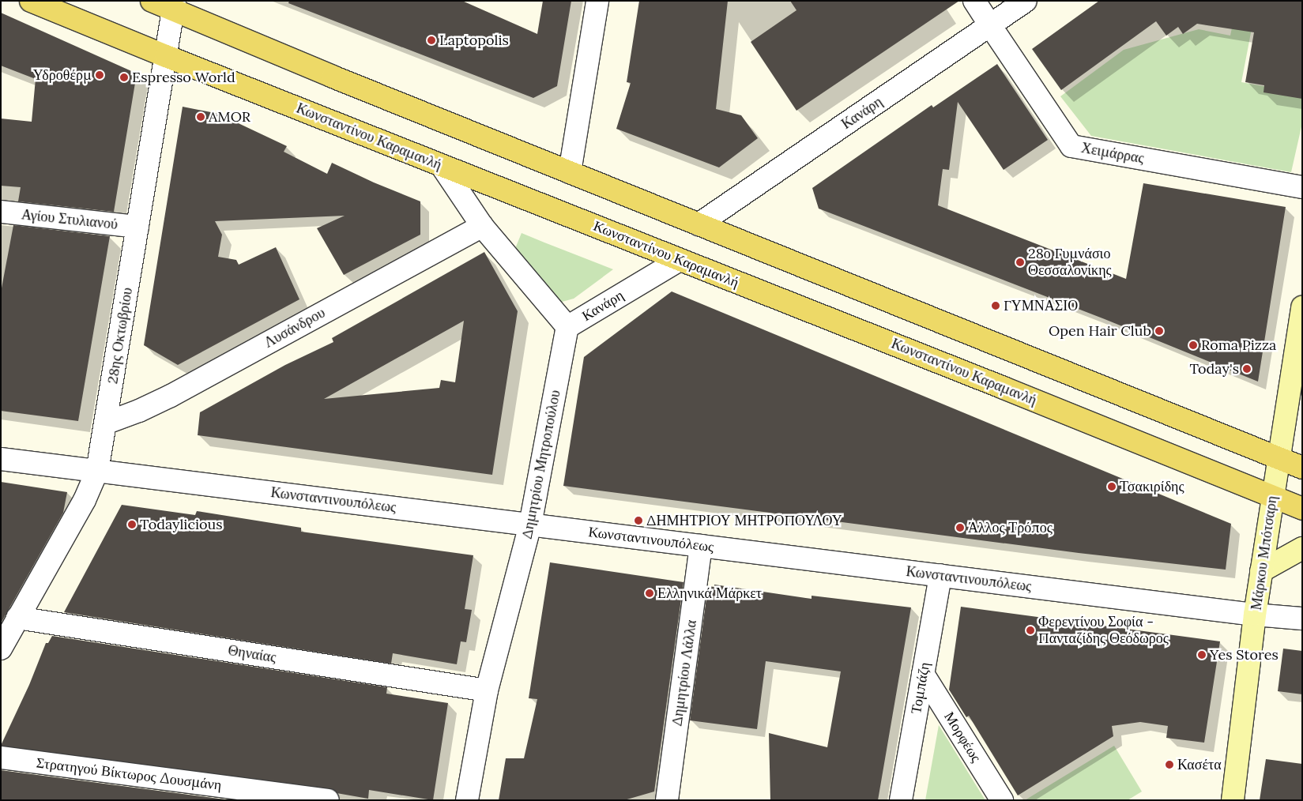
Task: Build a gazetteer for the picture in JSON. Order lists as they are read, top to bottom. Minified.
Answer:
{"streets":{"main road":["Κωνσταντίνου Καραμανλή","Μάρκου Μπότσαρη"],"street":["Κανάρη","Χειμάρρας","Αγίου Στυλιανού","Λυσάνδρου","28ης Οκτωβρίου","Δημητρίου Μητροπούλου","Κωνσταντινουπόλεως","Θηναίας","Δημητρίου Λάλλα","Τομπάζη","Μορφέως","Στρατηγού Βίκτωρος Δουσμάνη"]},"crossings":[["Κανάρη","Κωνσταντίνου Καραμανλή"],["Κανάρη","Χειμάρρας"],["Κανάρη","Δημητρίου Μητροπούλου"],["Κωνσταντίνου Καραμανλή","28ης Οκτωβρίου"],["Κωνσταντίνου Καραμανλή","Μάρκου Μπότσαρη"],["Αγίου Στυλιανού","28ης Οκτωβρίου"],["Λυσάνδρου","28ης Οκτωβρίου"],["28ης Οκτωβρίου","Κωνσταντινουπόλεως"],["28ης Οκτωβρίου","Θηναίας"],["Δημητρίου Μητροπούλου","Κωνσταντινουπόλεως"],["Δημητρίου Μητροπούλου","Θηναίας"],["Κωνσταντινουπόλεως","Μάρκου Μπότσαρη"],["Κωνσταντινουπόλεως","Δημητρίου Λάλλα"],["Κωνσταντινουπόλεως","Τομπάζη"],["Τομπάζη","Μορφέως"]],"places":["Laptopolis","Υδροθέρμ","Espresso World","AMOR","28ο Γυμνάσιο Θεσσαλονίκης","ΓΥΜΝΑΣΙΟ","Open Hair Club","Roma Pizza","Today's","Τσακιρίδης","ΔΗΜΗΤΡΙΟΥ ΜΗΤΡΟΠΟΥΛΟΥ","Todaylicious","Άλλος Τρόπος","Ελληνικά Μάρκετ","Φερεντίνου Σοφία - Πανταζίδης Θεόδωρος","Yes Stores","Κασέτα"]}
